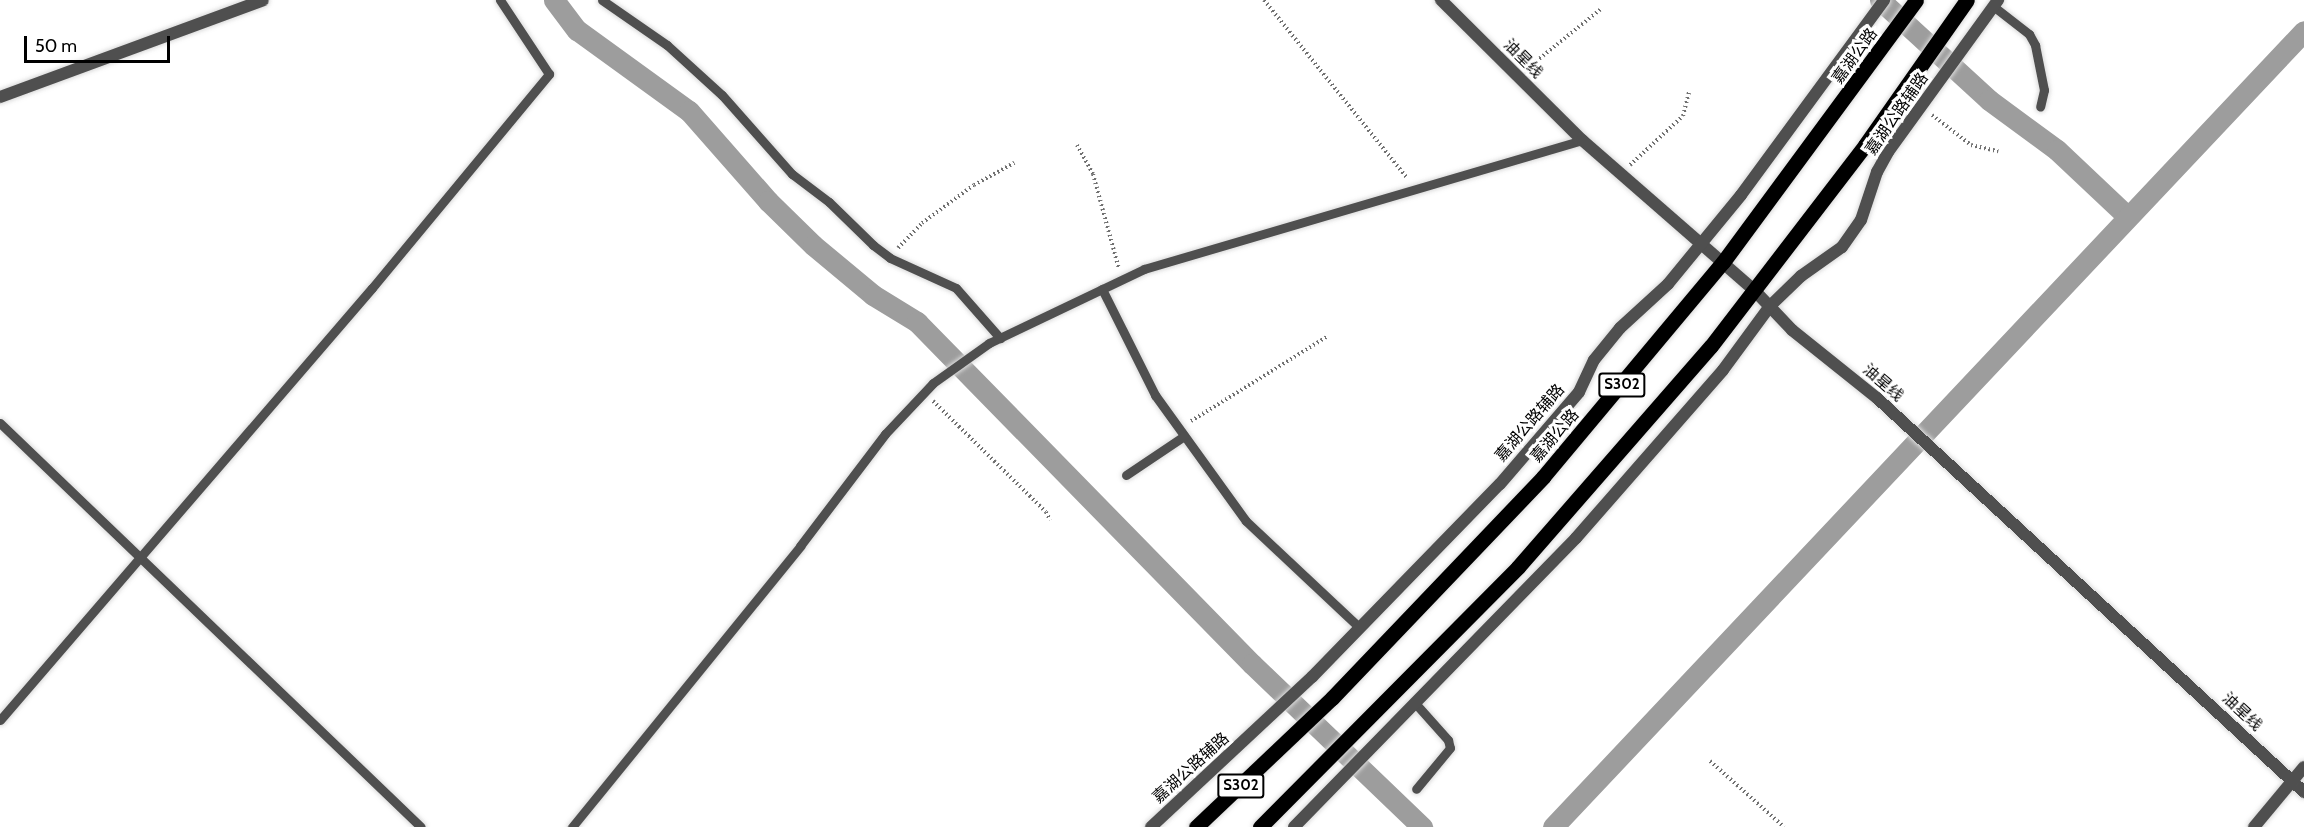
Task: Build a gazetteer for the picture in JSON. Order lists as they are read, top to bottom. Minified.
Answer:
{"streets":{"main road":["嘉湖公路","S302"],"street":["油星线","嘉湖公路辅路"]},"crossings":[["嘉湖公路","油星线"],["油星线","嘉湖公路辅路"],["油星线","S302"]],"scale_bar":"50 m"}
